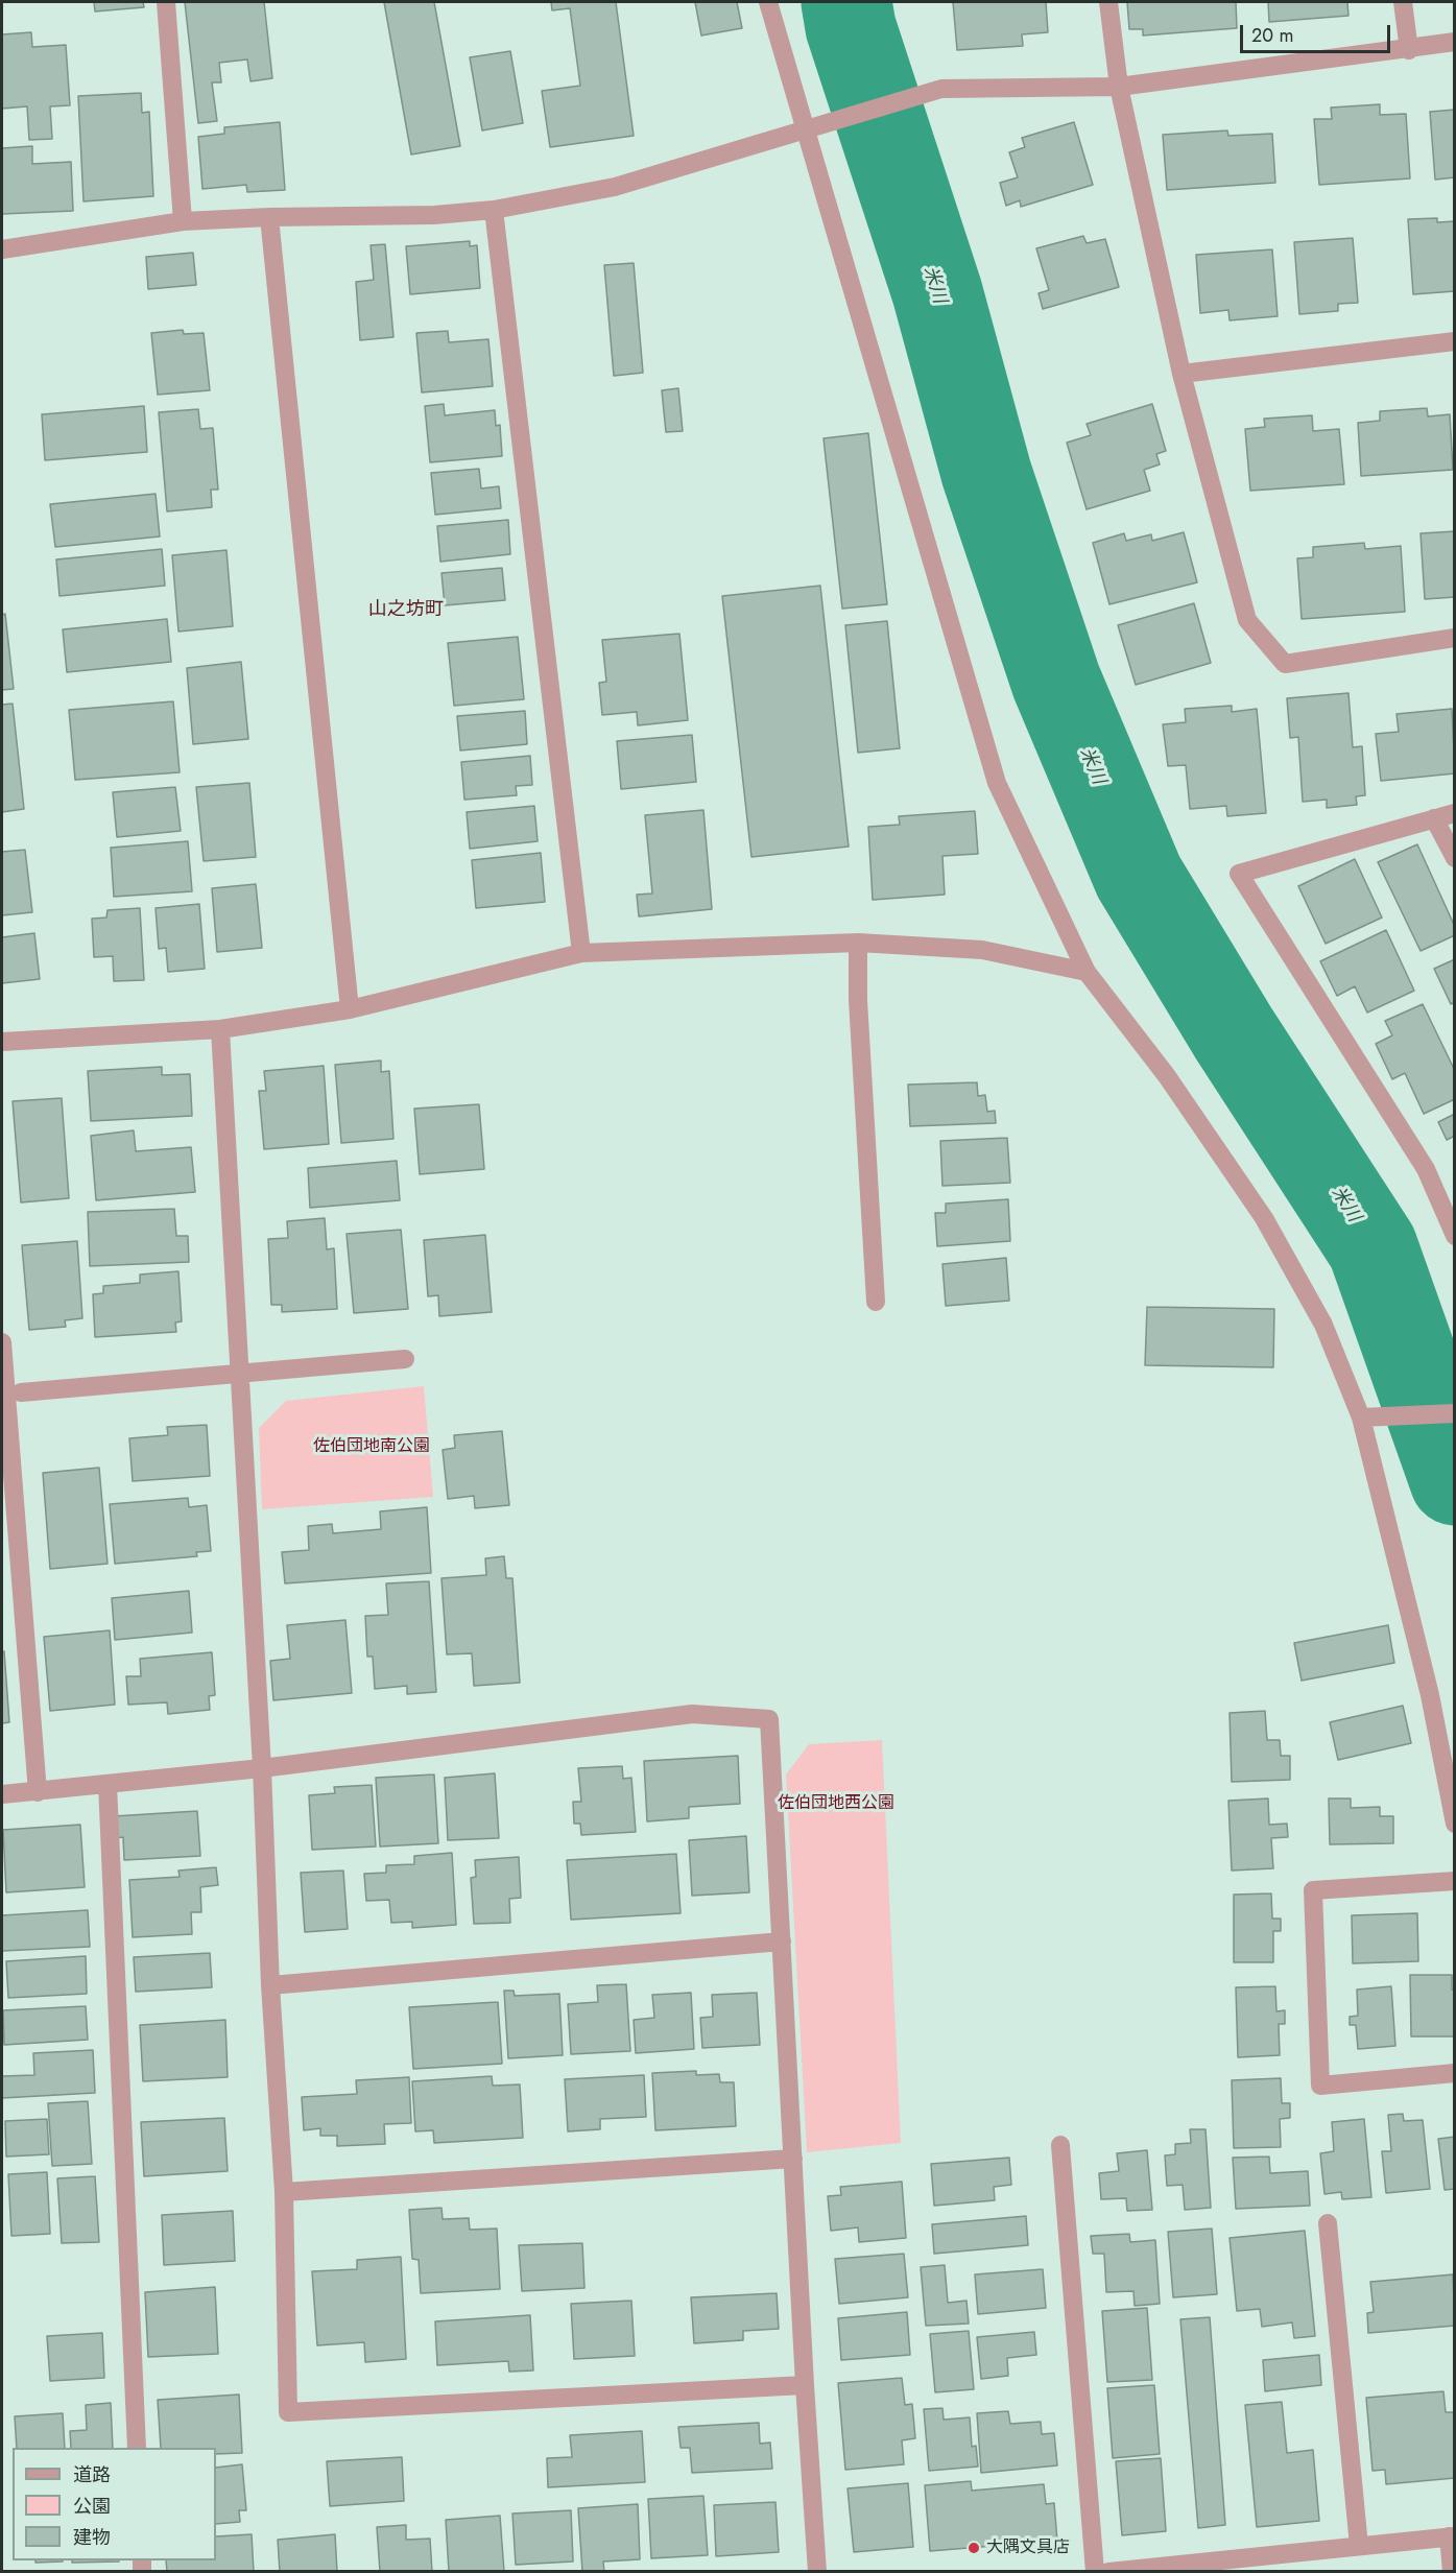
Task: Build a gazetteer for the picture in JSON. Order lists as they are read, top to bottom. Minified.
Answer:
{"districts":["山之坊町"],"water":["米川"],"parks":["佐伯団地南公園","佐伯団地西公園"],"places":["大隅文具店"],"legend":["道路","公園","建物"],"scale_bar":"20 m"}
